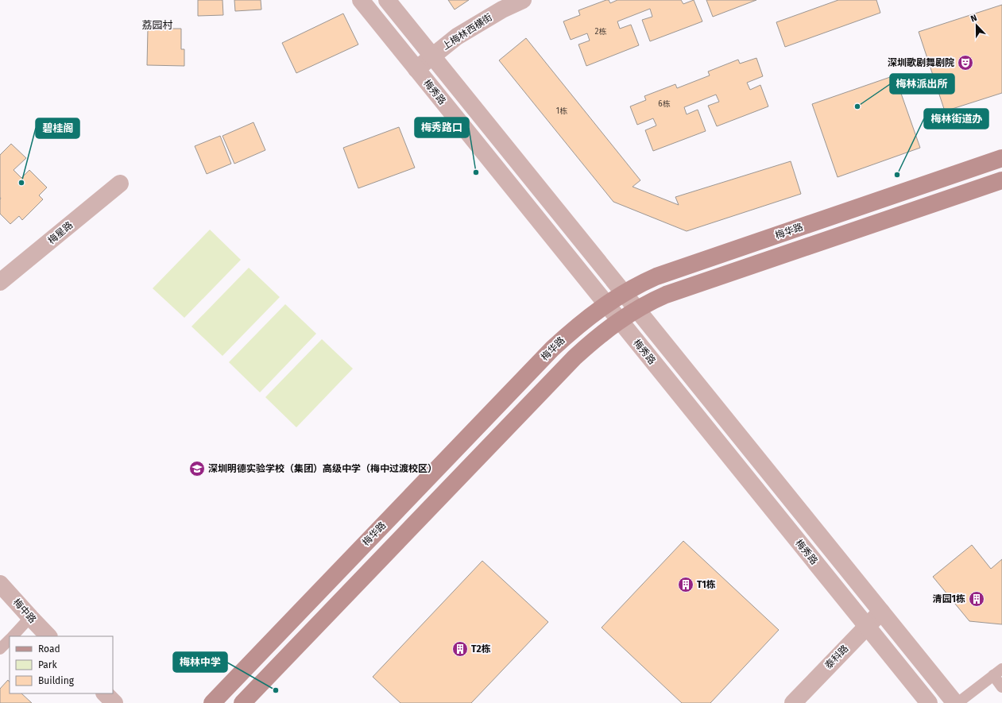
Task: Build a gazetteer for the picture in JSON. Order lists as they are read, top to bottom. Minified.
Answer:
{"streets":{"main road":["梅华路"],"street":["上梅林西横街","梅秀路","梅星路","梅中路","泰科路"]},"crossings":[["上梅林西横街","梅秀路"],["梅秀路","梅华路"],["梅秀路","泰科路"]],"districts":["荔园村"],"places":{"theatre":["深圳歌剧舞剧院"],"other":["梅林派出所","梅秀路口","梅林街道办","碧桂阁","梅林中学"],"school or university":["深圳明德实验学校（集团）高级中学（梅中过渡校区）"],"building":["T1栋","清园1栋","T2栋"]},"house_numbers":["2栋","6栋","1栋"],"legend":["Road","Park","Building"],"north":"top"}
